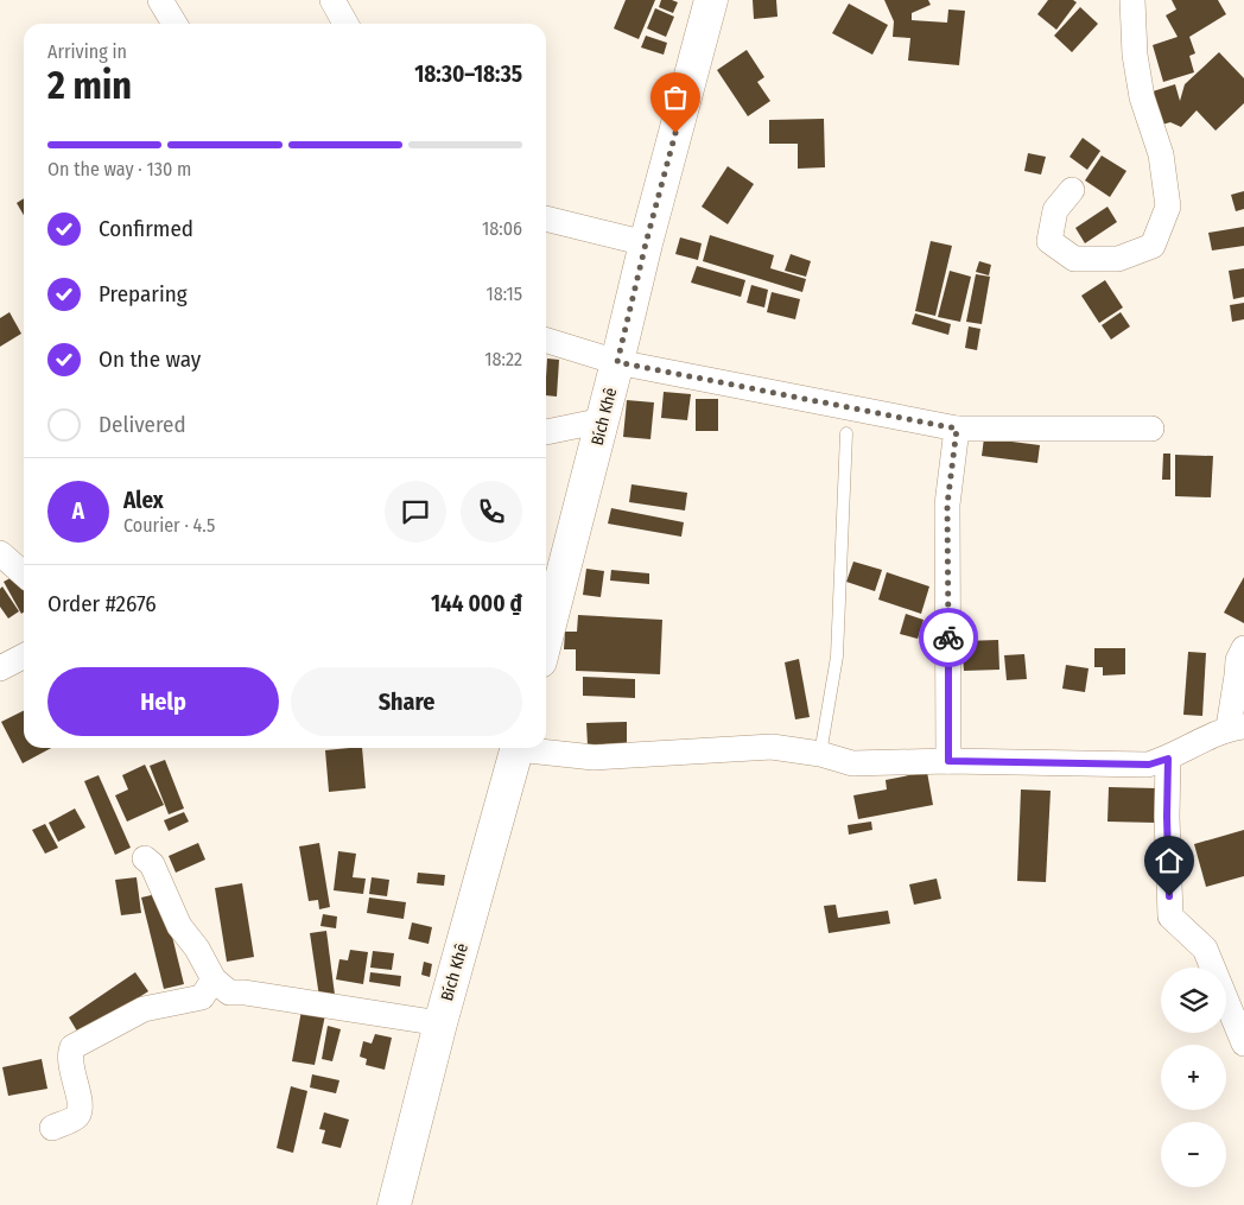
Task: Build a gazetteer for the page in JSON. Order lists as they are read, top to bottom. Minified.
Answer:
{"streets":{"main road":["Bích Khê"]},"page":{"heading":["2 min","Arriving in","18:30–18:35"],"panel":["Alex","Courier · 4.5","Order #2676","144 000 ₫"],"bar":"On the way · 130 m","list":[["Confirmed","18:06"],["Preparing","18:15"],["On the way","18:22"],"Delivered"],"round":"A","buttons":["Help","Share"],"map_buttons":["+","−"]}}
